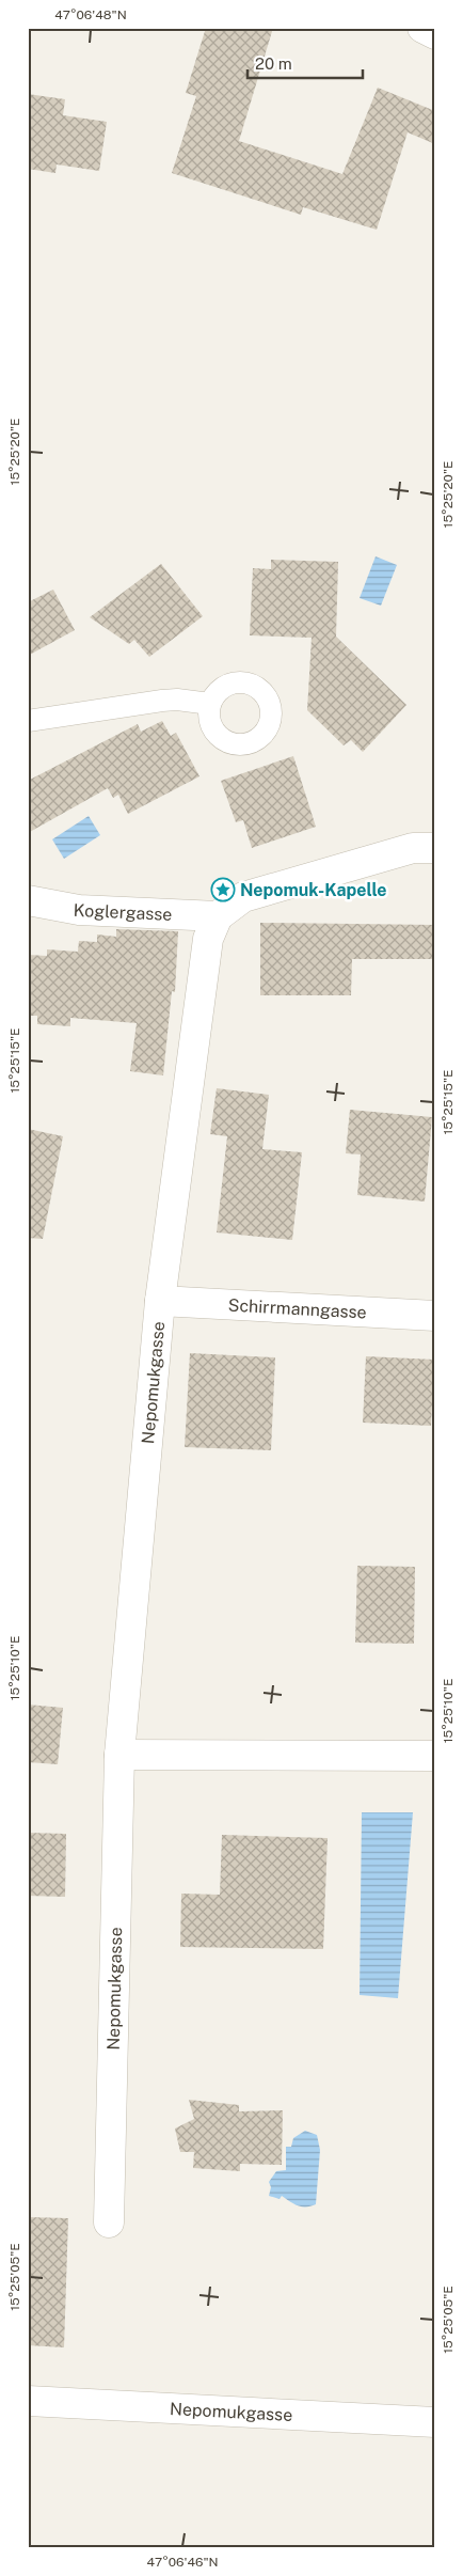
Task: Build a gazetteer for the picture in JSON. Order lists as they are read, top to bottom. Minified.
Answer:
{"streets":{"street":["Koglergasse","Schirrmanngasse","Nepomukgasse"]},"crossings":[["Koglergasse","Nepomukgasse"],["Schirrmanngasse","Nepomukgasse"]],"places":{"place":["Nepomuk-Kapelle"]},"scale_bar":"20 m","coordinates":["47°06'48\"N","15°25'20\"E","15°25'15\"E","15°25'10\"E","15°25'05\"E","47°06'46\"N"]}
